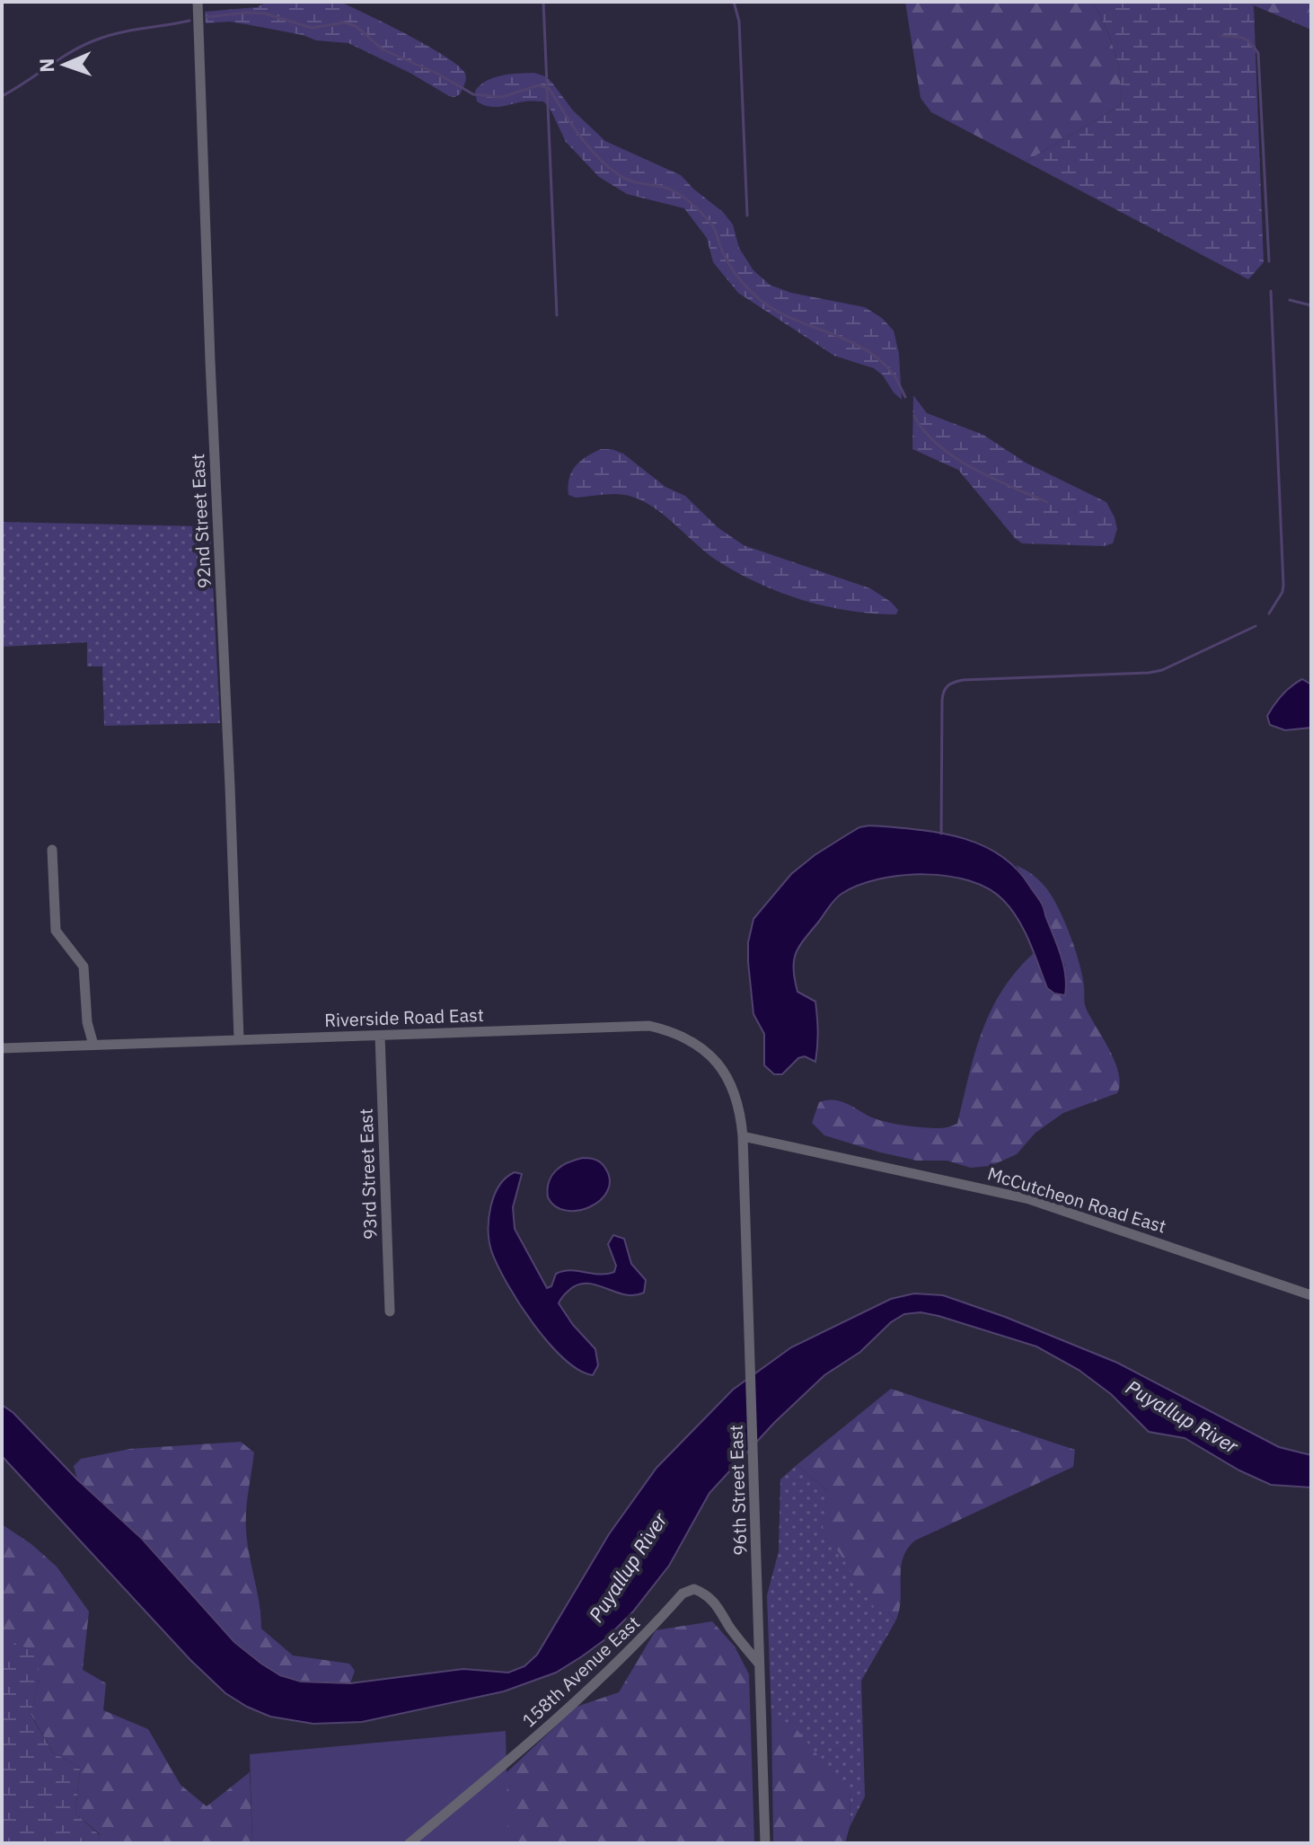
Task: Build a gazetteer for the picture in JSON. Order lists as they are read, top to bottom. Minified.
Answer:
{"streets":{"street":["92nd Street East","Riverside Road East","93rd Street East","McCutcheon Road East","96th Street East","158th Avenue East"]},"crossings":[["92nd Street East","Riverside Road East"],["Riverside Road East","93rd Street East"],["Riverside Road East","McCutcheon Road East"],["Riverside Road East","96th Street East"],["McCutcheon Road East","96th Street East"],["96th Street East","158th Avenue East"]],"water":["Puyallup River"],"north":"left"}
